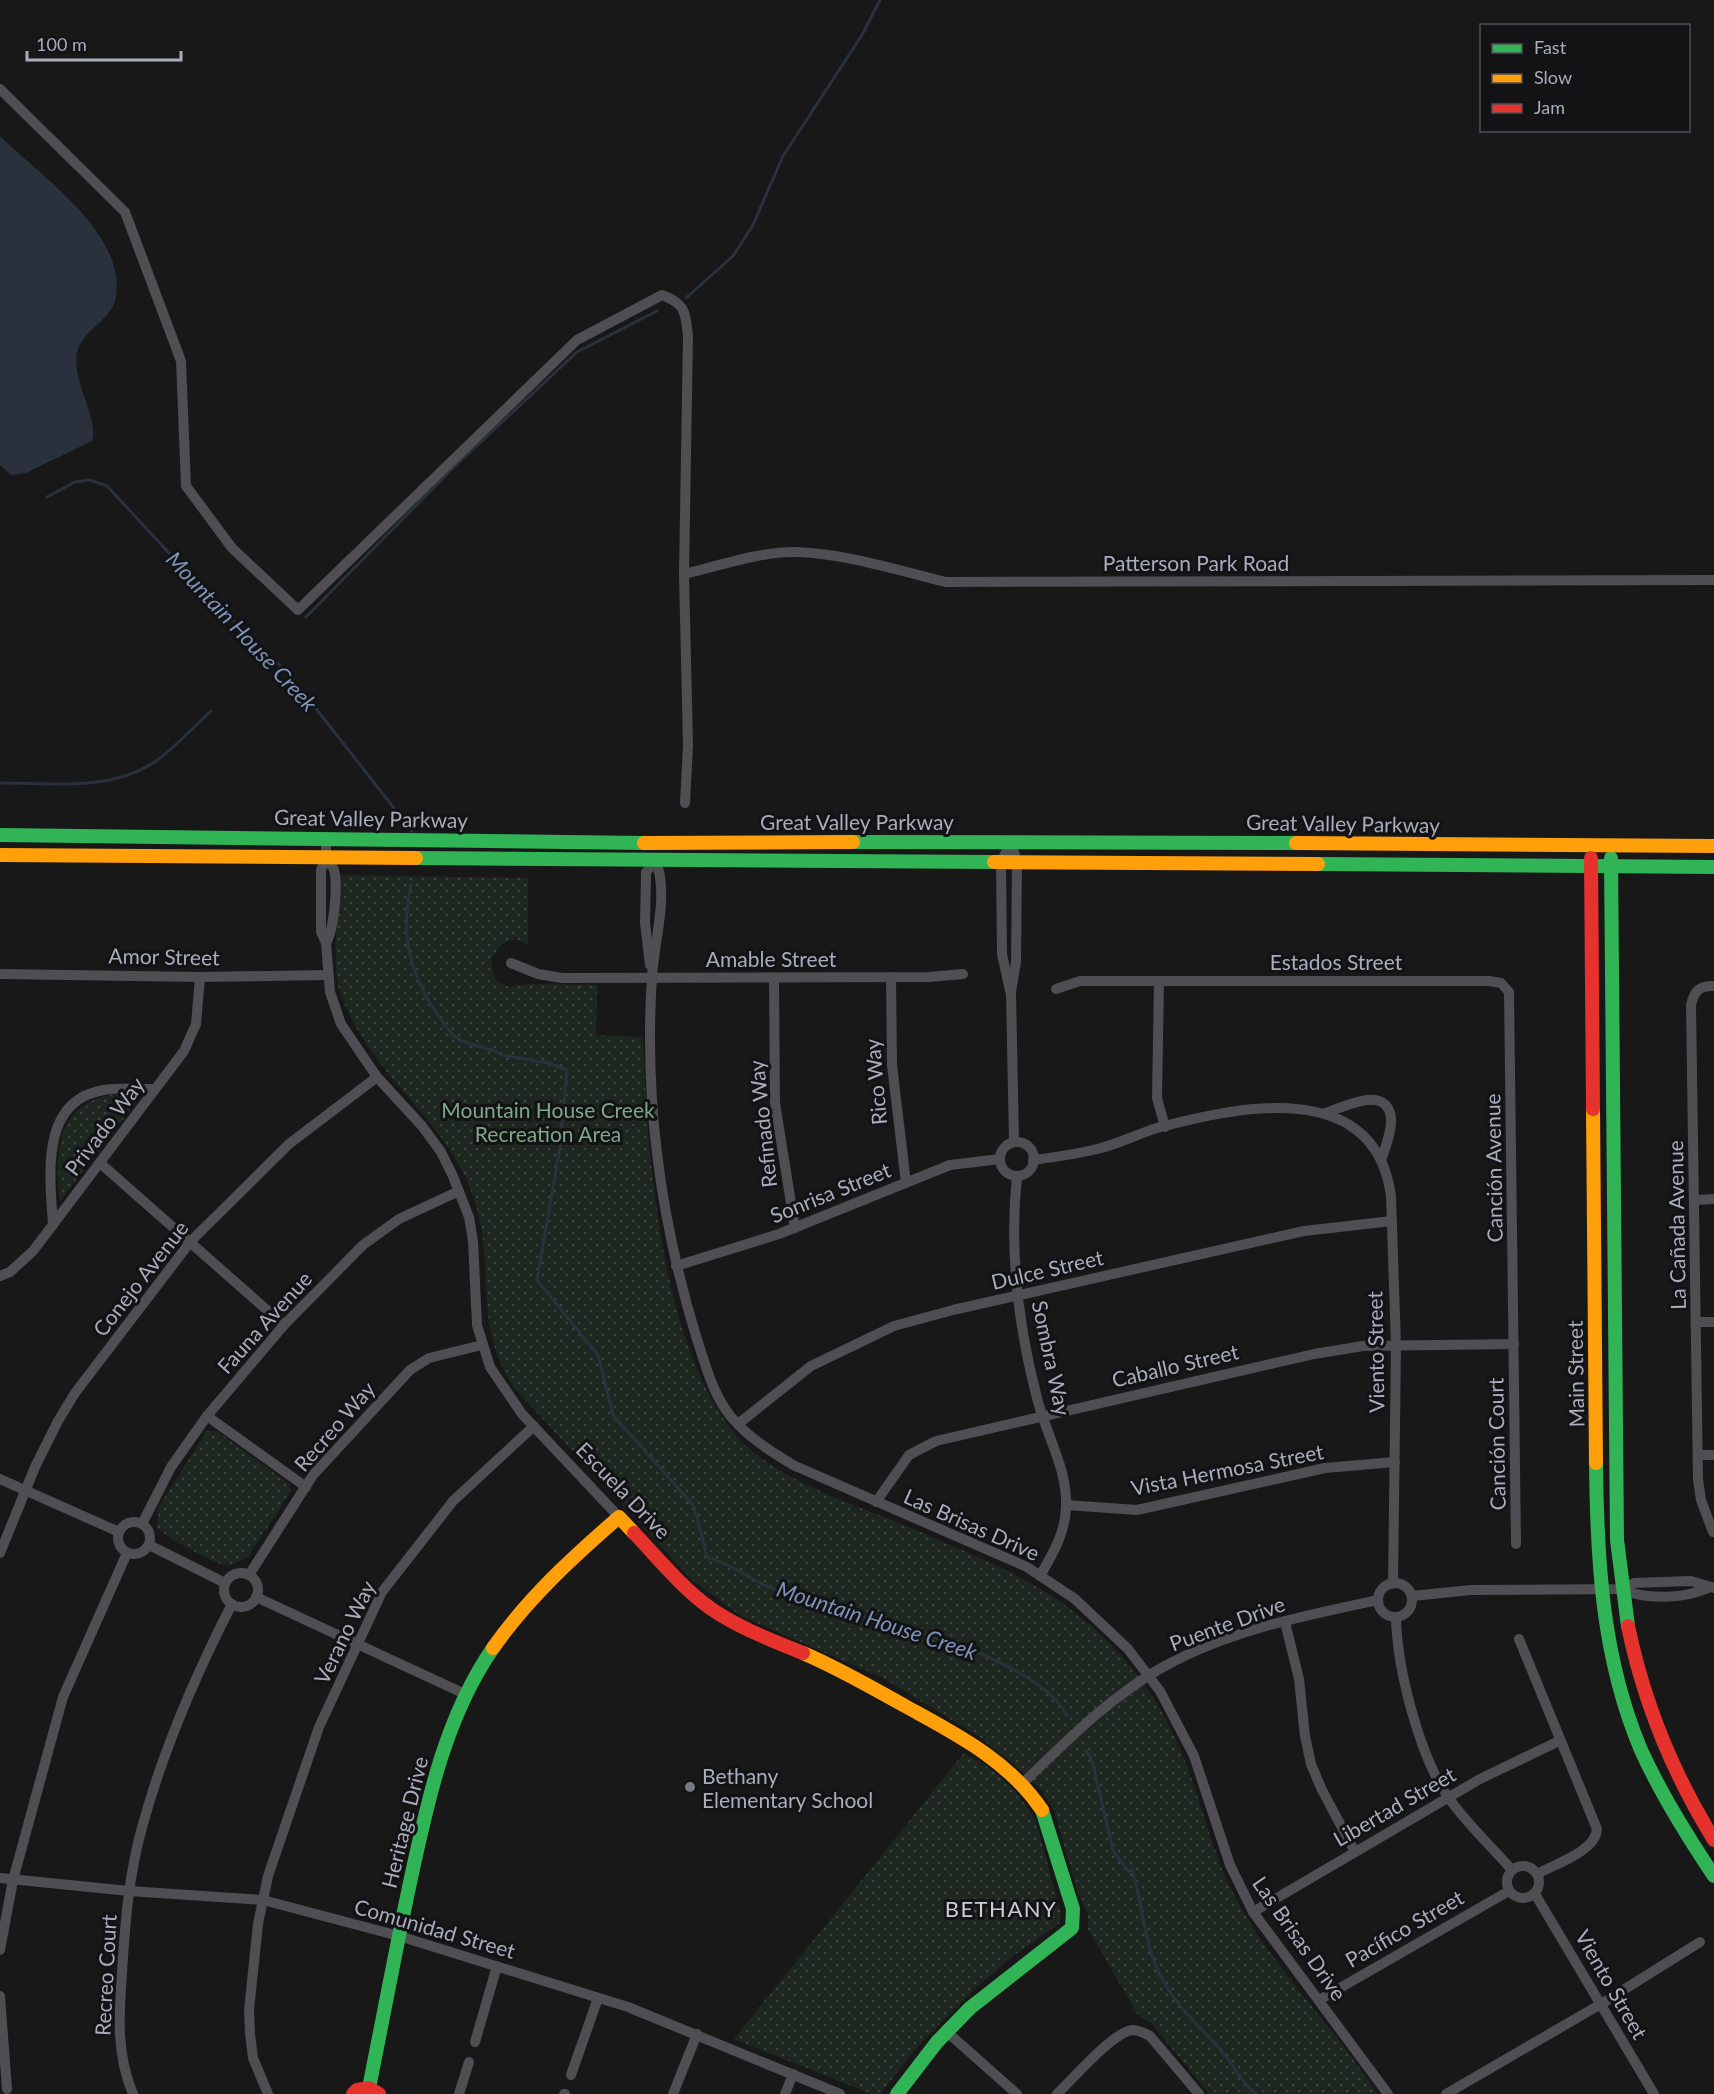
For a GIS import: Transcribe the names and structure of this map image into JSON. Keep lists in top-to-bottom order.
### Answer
{
  "streets": {
    "street": [
      "Patterson Park Road",
      "Great Valley Parkway",
      "Amor Street",
      "Amable Street",
      "Estados Street",
      "Rico Way",
      "Refinado Way",
      "Privado Way",
      "Canción Avenue",
      "Sonrisa Street",
      "La Cañada Avenue",
      "Dulce Street",
      "Conejo Avenue",
      "Fauna Avenue",
      "Viento Street",
      "Sombra Way",
      "Caballo Street",
      "Main Street",
      "Recreo Way",
      "Canción Court",
      "Vista Hermosa Street",
      "Escuela Drive",
      "Las Brisas Drive",
      "Puente Drive",
      "Verano Way",
      "Libertad Street",
      "Heritage Drive",
      "Comunidad Street",
      "Pacífico Street",
      "Recreo Court"
    ]
  },
  "crossings": [
    ["Great Valley Parkway", "Main Street"],
    ["Great Valley Parkway", "Escuela Drive"],
    ["Great Valley Parkway", "Las Brisas Drive"],
    ["Amor Street", "Privado Way"],
    ["Amor Street", "Escuela Drive"],
    ["Amable Street", "Rico Way"],
    ["Amable Street", "Refinado Way"],
    ["Amable Street", "Las Brisas Drive"],
    ["Estados Street", "Canción Avenue"],
    ["Rico Way", "Sonrisa Street"],
    ["Refinado Way", "Sonrisa Street"],
    ["Canción Avenue", "Caballo Street"],
    ["Canción Avenue", "Canción Court"],
    ["Sonrisa Street", "Sombra Way"],
    ["Sonrisa Street", "Las Brisas Drive"],
    ["Dulce Street", "Viento Street"],
    ["Dulce Street", "Sombra Way"],
    ["Dulce Street", "Las Brisas Drive"],
    ["Conejo Avenue", "Escuela Drive"],
    ["Fauna Avenue", "Escuela Drive"],
    ["Viento Street", "Caballo Street"],
    ["Viento Street", "Vista Hermosa Street"],
    ["Viento Street", "Puente Drive"],
    ["Viento Street", "Pacífico Street"],
    ["Sombra Way", "Caballo Street"],
    ["Sombra Way", "Vista Hermosa Street"],
    ["Sombra Way", "Las Brisas Drive"],
    ["Caballo Street", "Canción Court"],
    ["Caballo Street", "Las Brisas Drive"],
    ["Recreo Way", "Escuela Drive"],
    ["Escuela Drive", "Puente Drive"],
    ["Escuela Drive", "Verano Way"],
    ["Escuela Drive", "Heritage Drive"],
    ["Las Brisas Drive", "Puente Drive"],
    ["Las Brisas Drive", "Libertad Street"],
    ["Las Brisas Drive", "Pacífico Street"],
    ["Verano Way", "Comunidad Street"],
    ["Heritage Drive", "Comunidad Street"],
    ["Comunidad Street", "Recreo Court"]
  ],
  "districts": ["BETHANY"],
  "water": ["Mountain House Creek"],
  "parks": ["Mountain House Creek Recreation Area"],
  "places": ["Bethany Elementary School"],
  "legend": ["Fast", "Slow", "Jam"],
  "scale_bar": "100 m"
}
